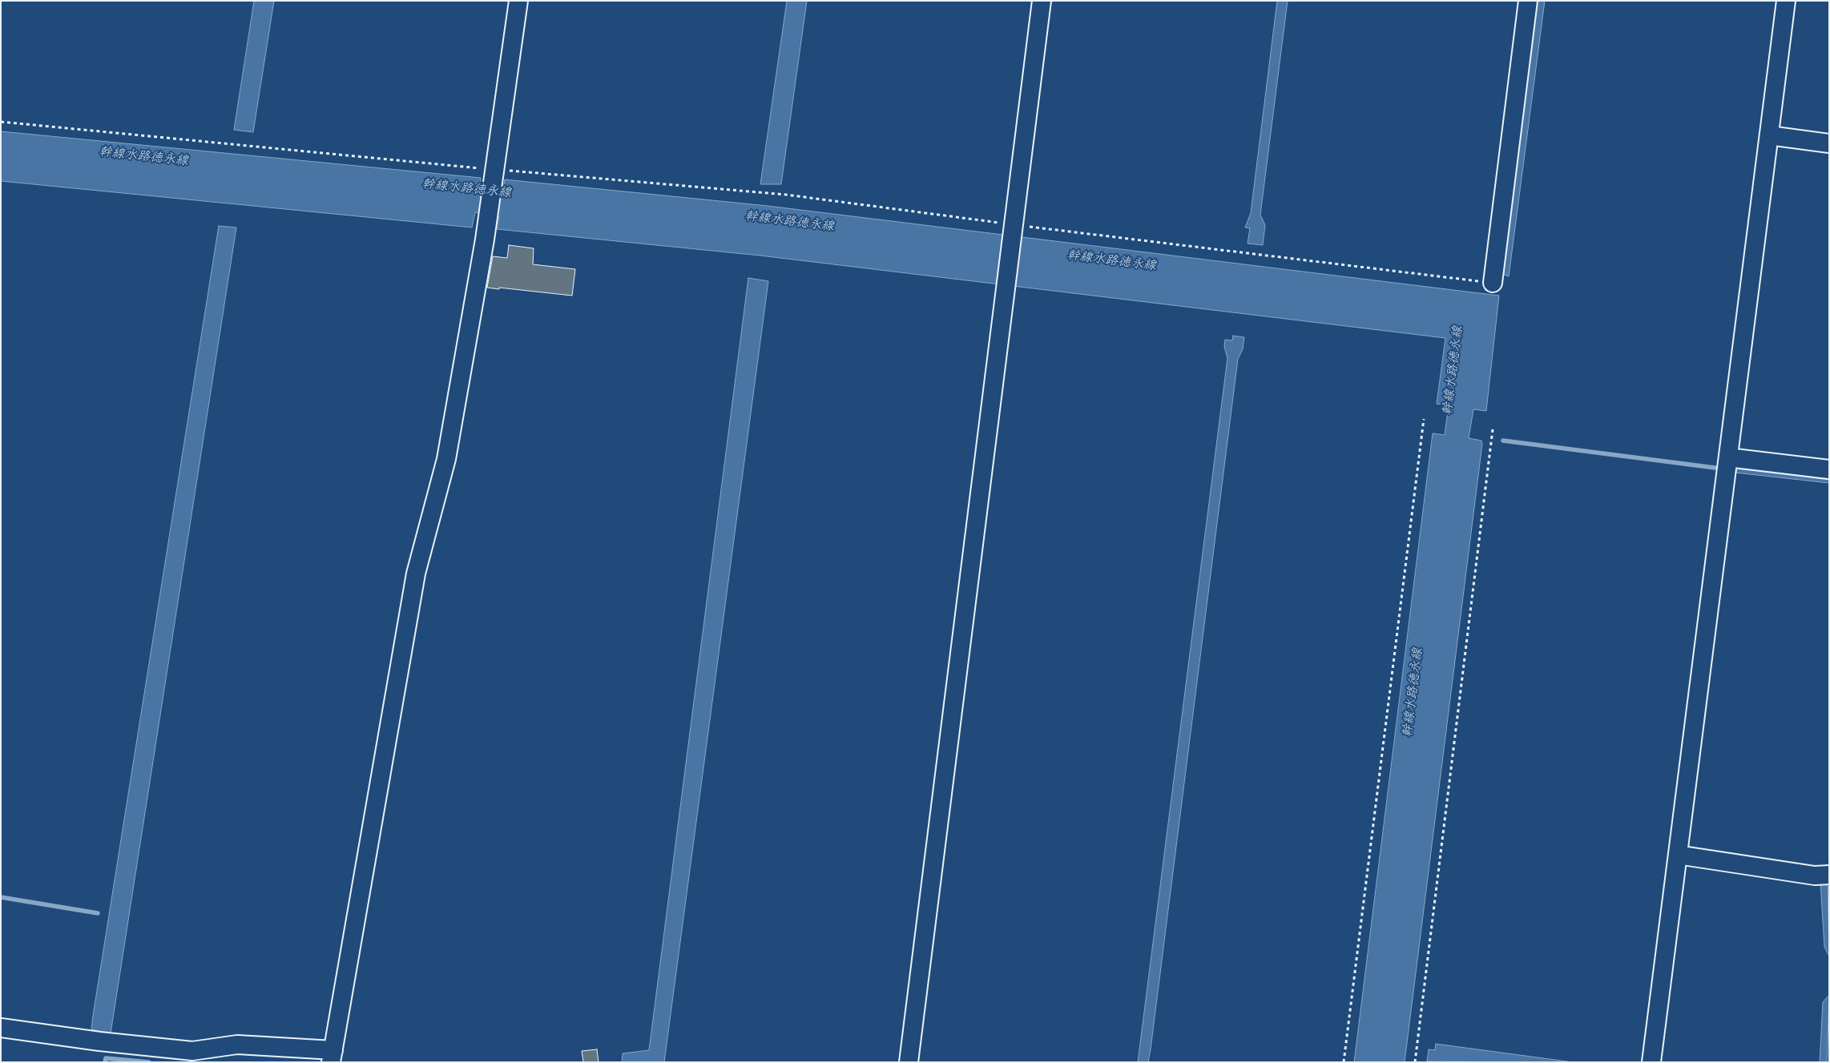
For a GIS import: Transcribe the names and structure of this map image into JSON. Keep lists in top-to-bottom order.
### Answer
{
  "water": ["幹線水路徳永線"]
}
